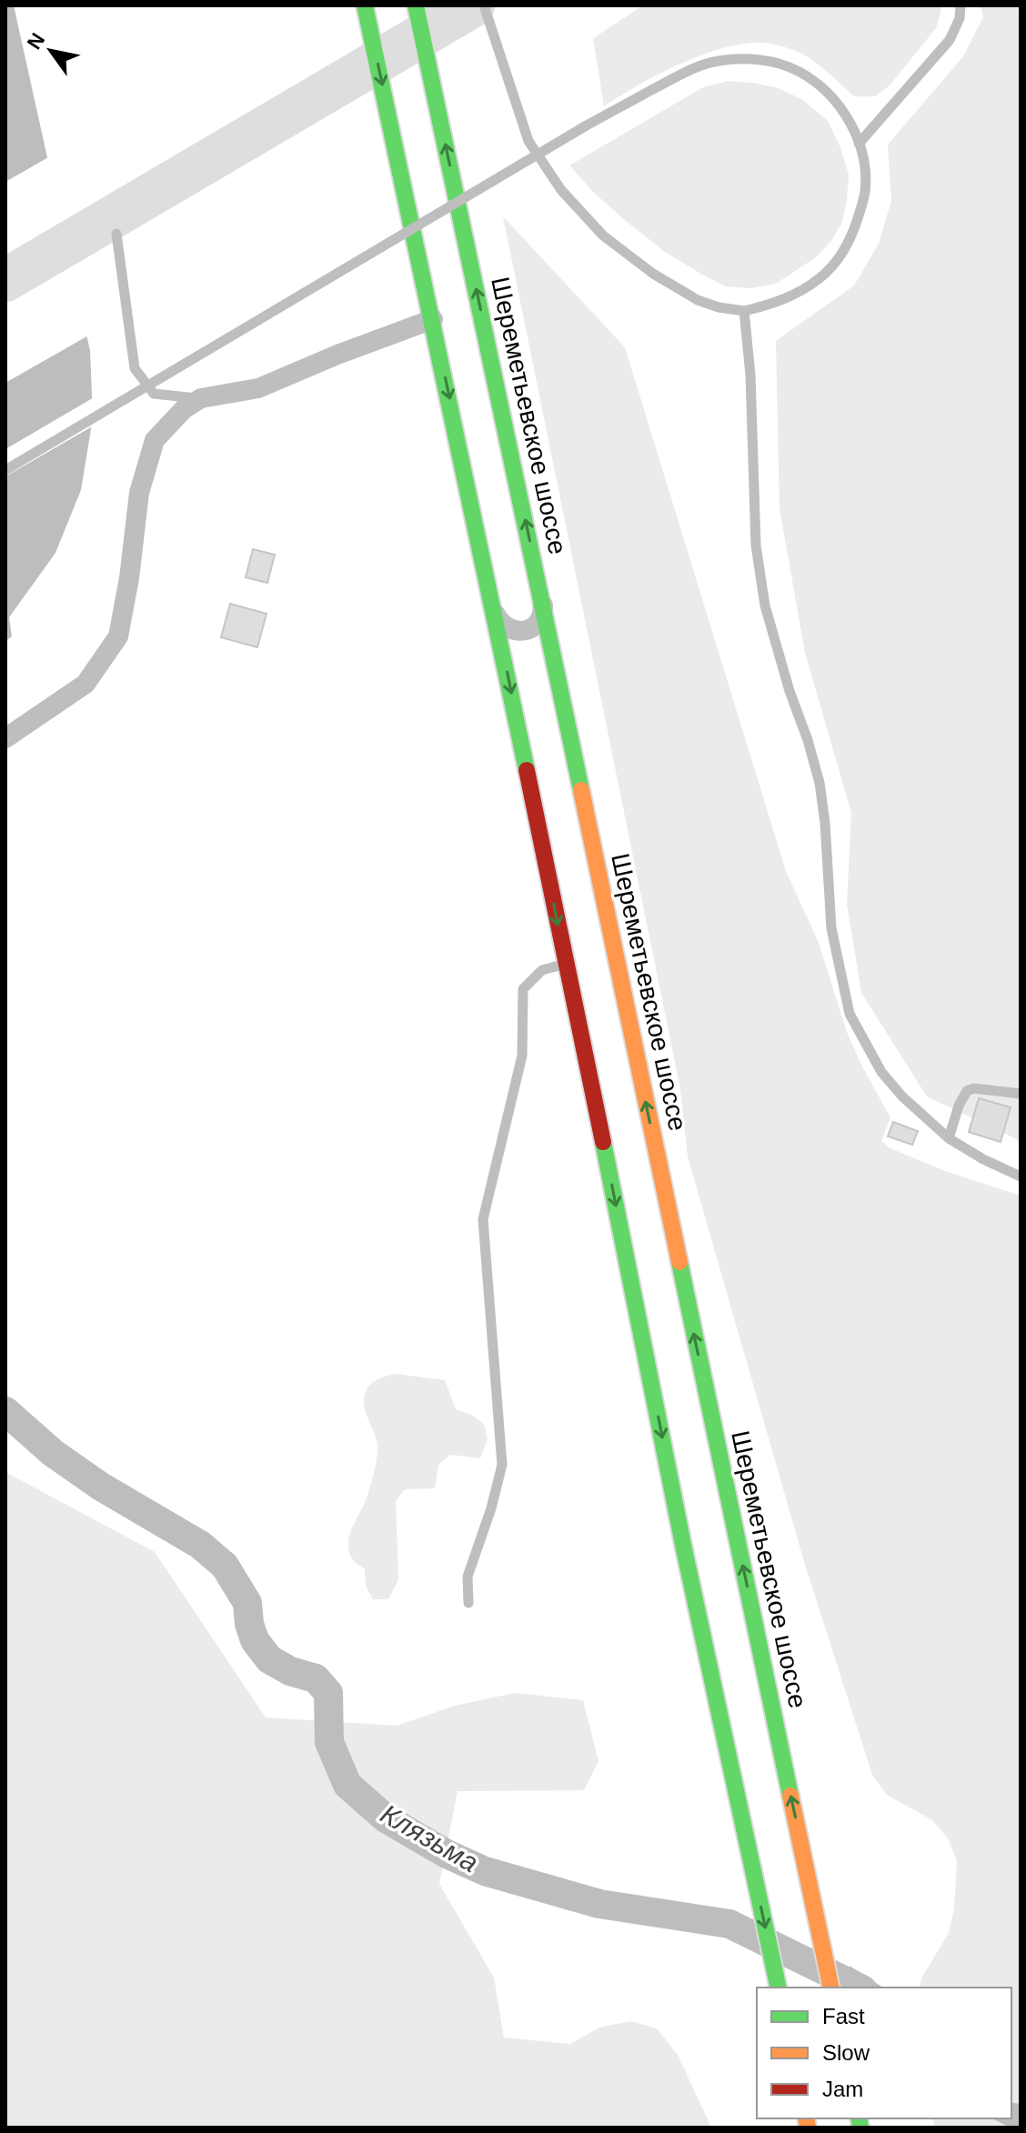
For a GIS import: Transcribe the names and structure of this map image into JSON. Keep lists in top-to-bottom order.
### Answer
{
  "streets": {
    "main road": ["Шереметьевское шоссе"]
  },
  "water": ["Клязьма"],
  "legend": ["Fast", "Slow", "Jam"],
  "north": "top left"
}
